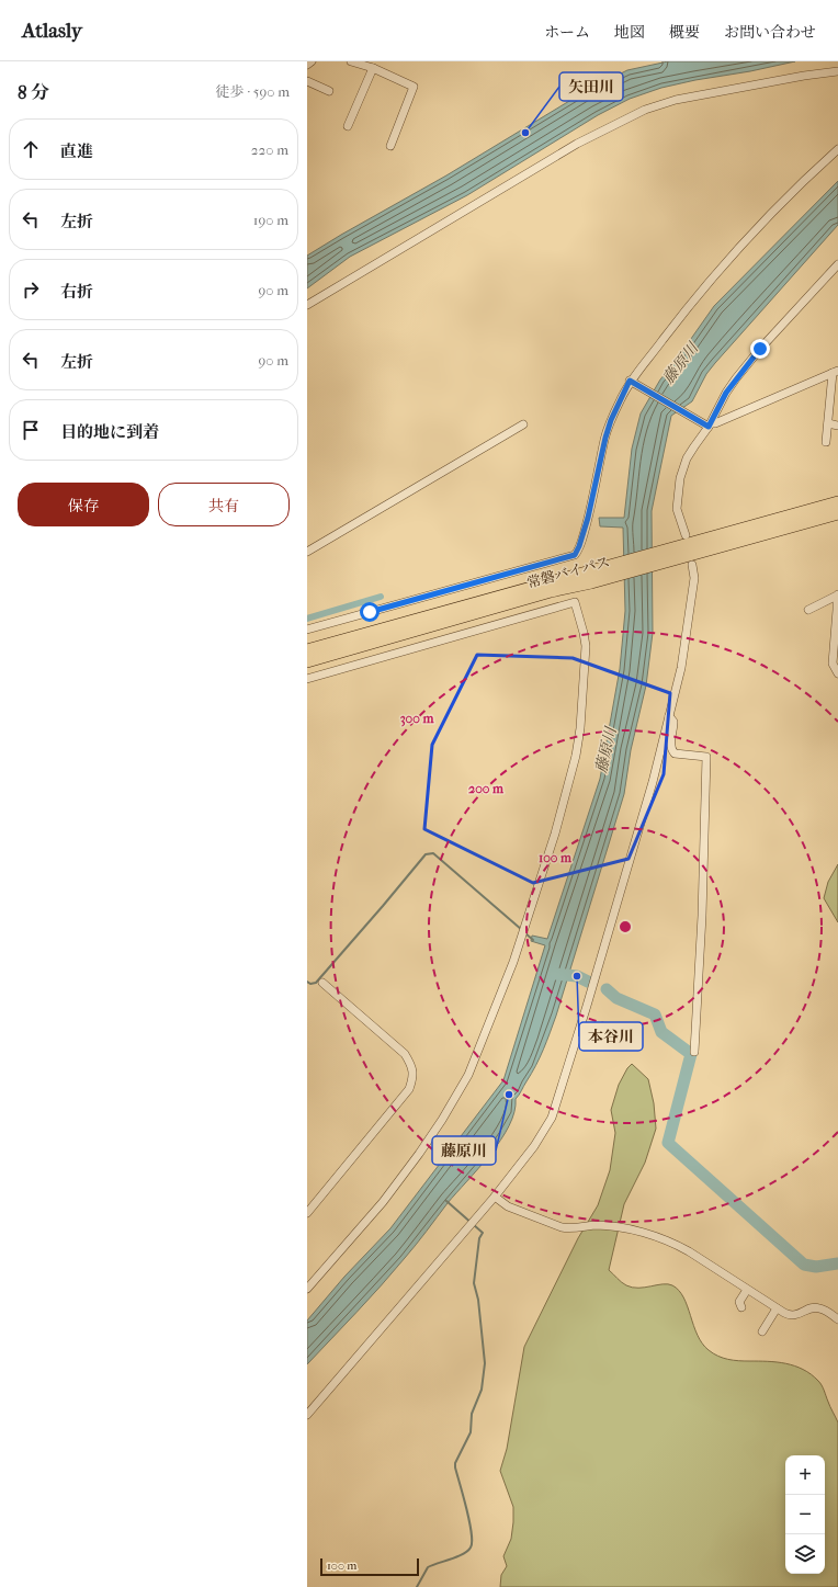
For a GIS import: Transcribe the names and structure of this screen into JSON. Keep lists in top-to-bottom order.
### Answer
{
  "streets": {
    "highway": ["常磐バイパス"]
  },
  "water": ["藤原川"],
  "places": ["矢田川", "本谷川", "藤原川"],
  "scale_bar": "100 m",
  "page": {
    "header": "Atlasly",
    "nav": [
      "ホーム",
      "地図",
      "概要",
      "お問い合わせ"
    ],
    "heading": ["8 分", "徒歩 · 590 m"],
    "list": [
      ["直進", "220 m"],
      ["左折", "190 m"],
      ["右折", "90 m"],
      ["左折", "90 m"],
      "目的地に到着"
    ],
    "buttons": ["保存", "共有"],
    "map_buttons": ["+", "−"],
    "scale": "100 m"
  },
  "rings": ["300 m", "200 m", "100 m"]
}
